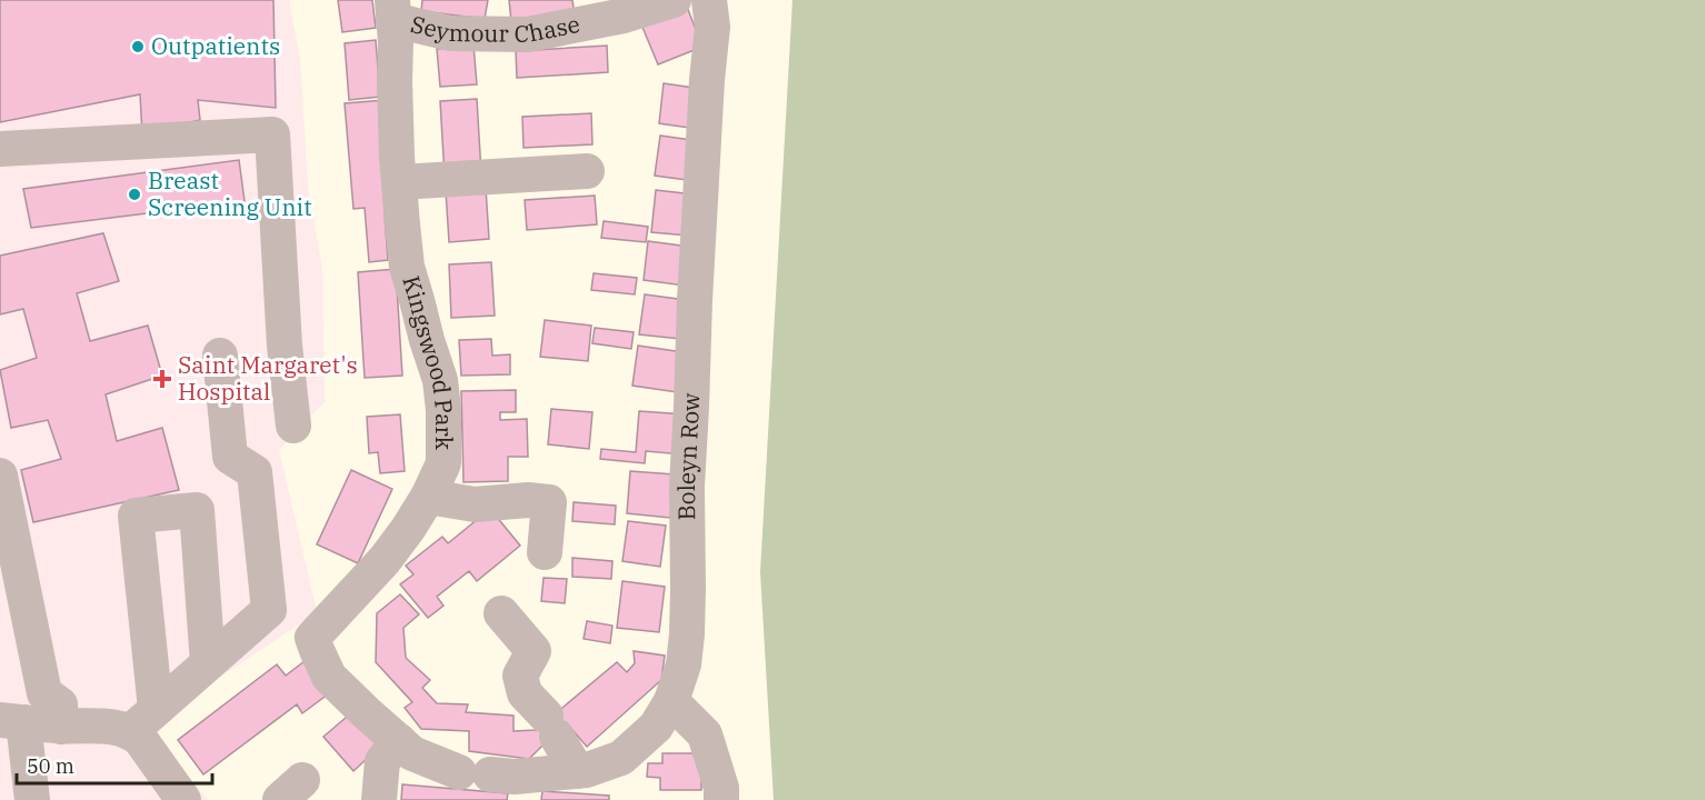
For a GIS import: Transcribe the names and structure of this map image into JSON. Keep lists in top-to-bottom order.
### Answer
{
  "streets": {
    "street": ["Seymour Chase", "Kingswood Park", "Boleyn Row"]
  },
  "crossings": [
    ["Seymour Chase", "Kingswood Park"],
    ["Kingswood Park", "Boleyn Row"]
  ],
  "places": {
    "other": ["Outpatients", "Breast Screening Unit"],
    "health": ["Saint Margaret's Hospital"]
  },
  "scale_bar": "50 m"
}
